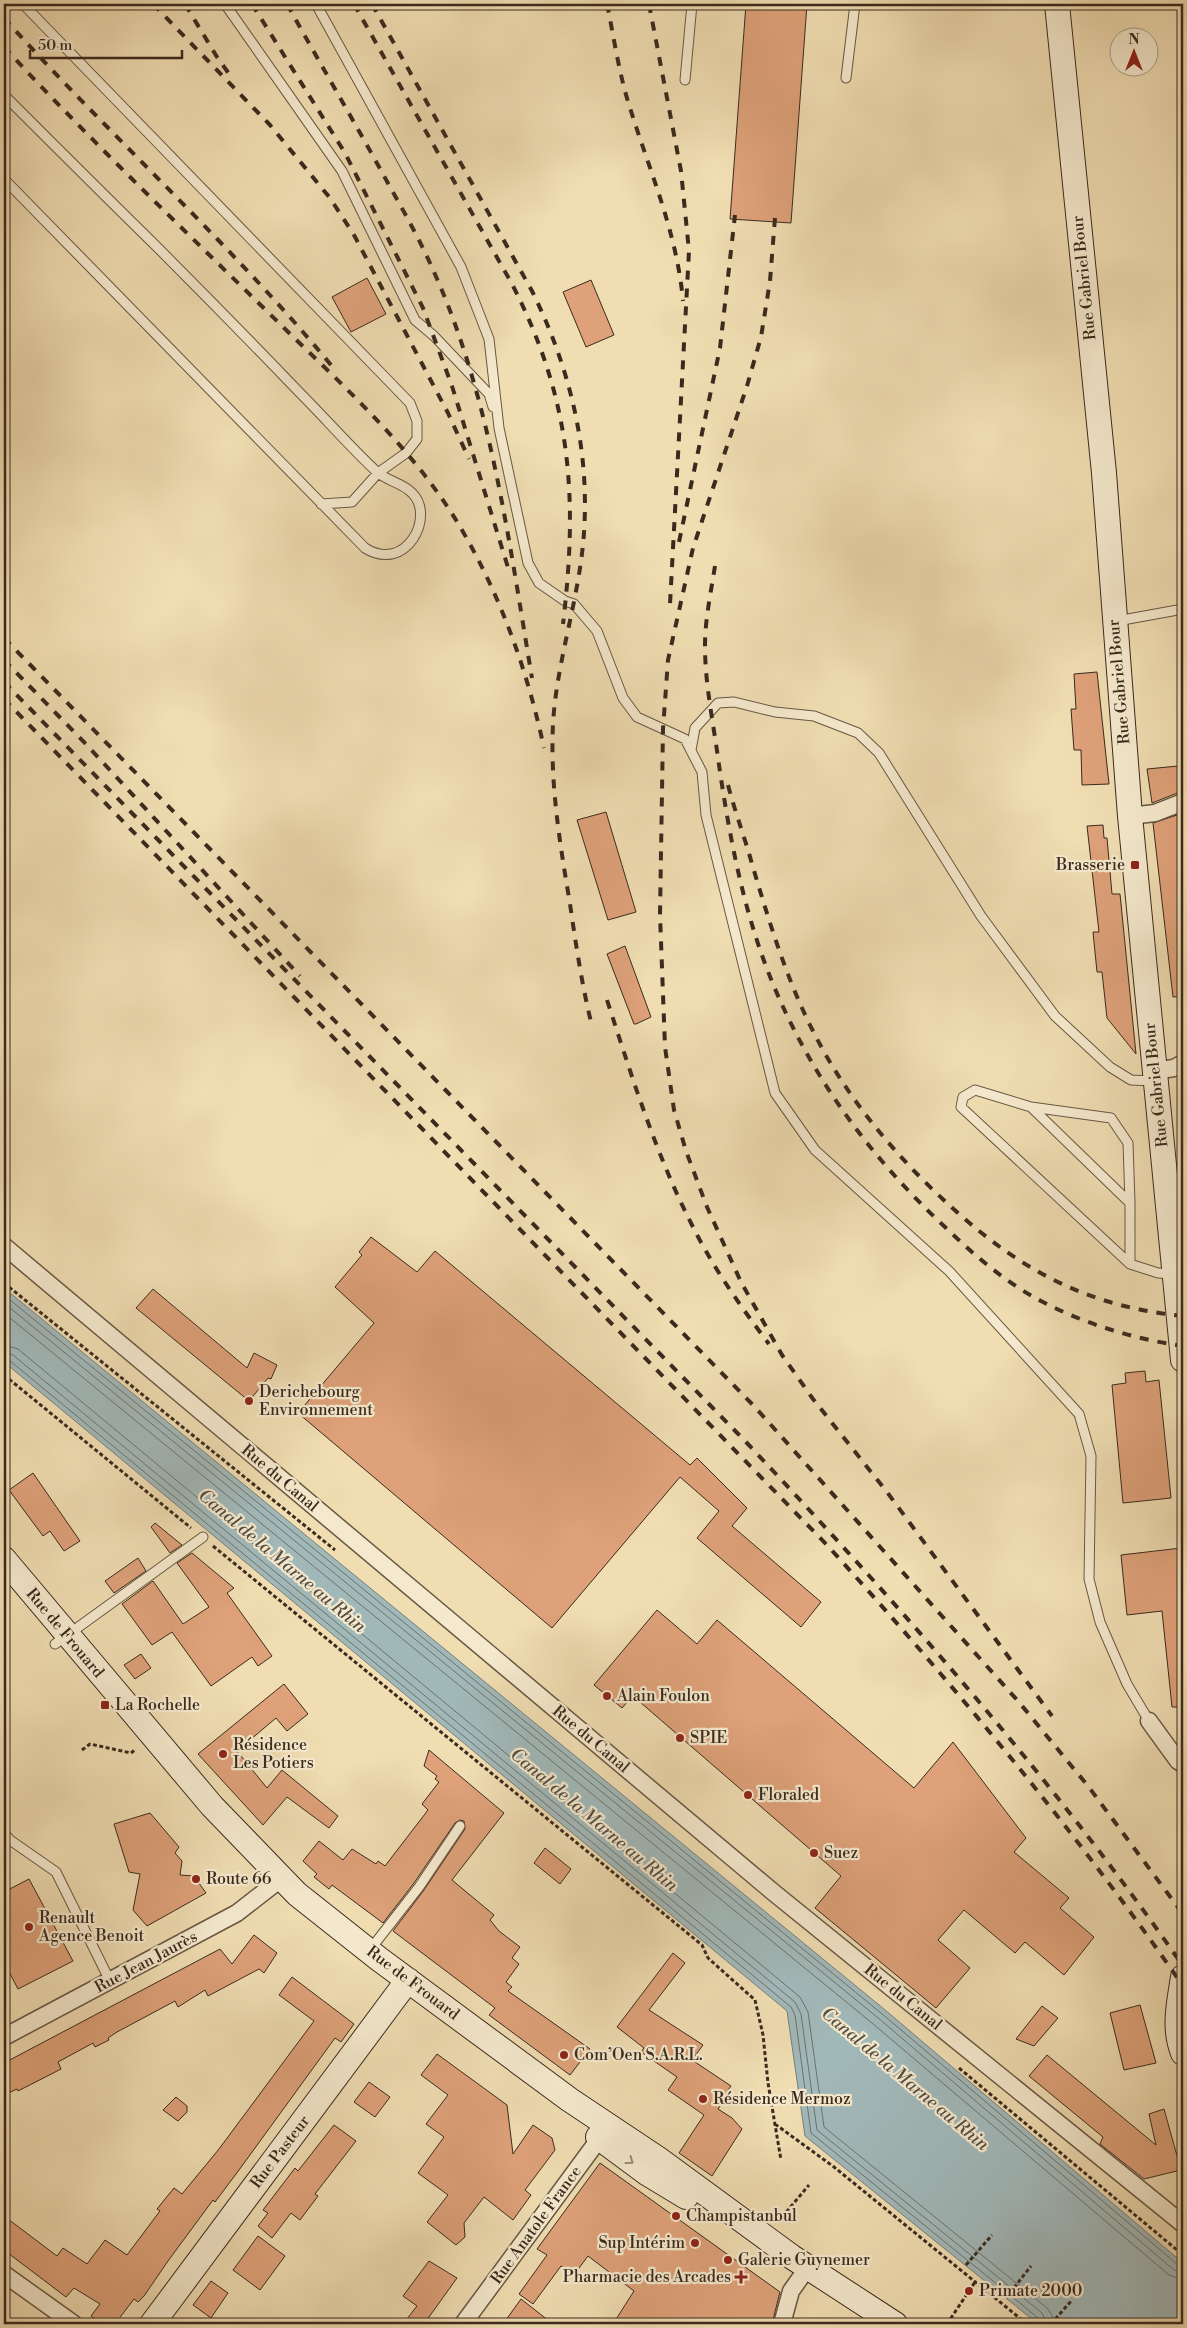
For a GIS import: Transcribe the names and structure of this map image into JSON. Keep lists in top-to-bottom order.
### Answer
{
  "streets": {
    "main road": ["Rue Gabriel Bour", "Rue de Frouard", "Rue Pasteur"],
    "street": ["Rue du Canal", "Rue Jean Jaurès", "Rue Anatole France"]
  },
  "crossings": [
    ["Rue de Frouard", "Rue Jean Jaurès"],
    ["Rue de Frouard", "Rue Pasteur"],
    ["Rue de Frouard", "Rue Anatole France"]
  ],
  "water": ["Canal de la Marne au Rhin"],
  "places": {
    "transit": ["Brasserie", "La Rochelle"],
    "other": [
      "Derichebourg Environnement",
      "Alain Foulon",
      "SPIE",
      "Résidence Les Potiers",
      "Floraled",
      "Suez",
      "Route 66",
      "Renault Agence Benoit",
      "Com’Oen S.A.R.L.",
      "Résidence Mermoz",
      "Champistanbul",
      "Sup Intérim",
      "Galerie Guynemer",
      "Primate 2000"
    ],
    "health": ["Pharmacie des Arcades"]
  },
  "scale_bar": "50 m",
  "north": "top"
}
